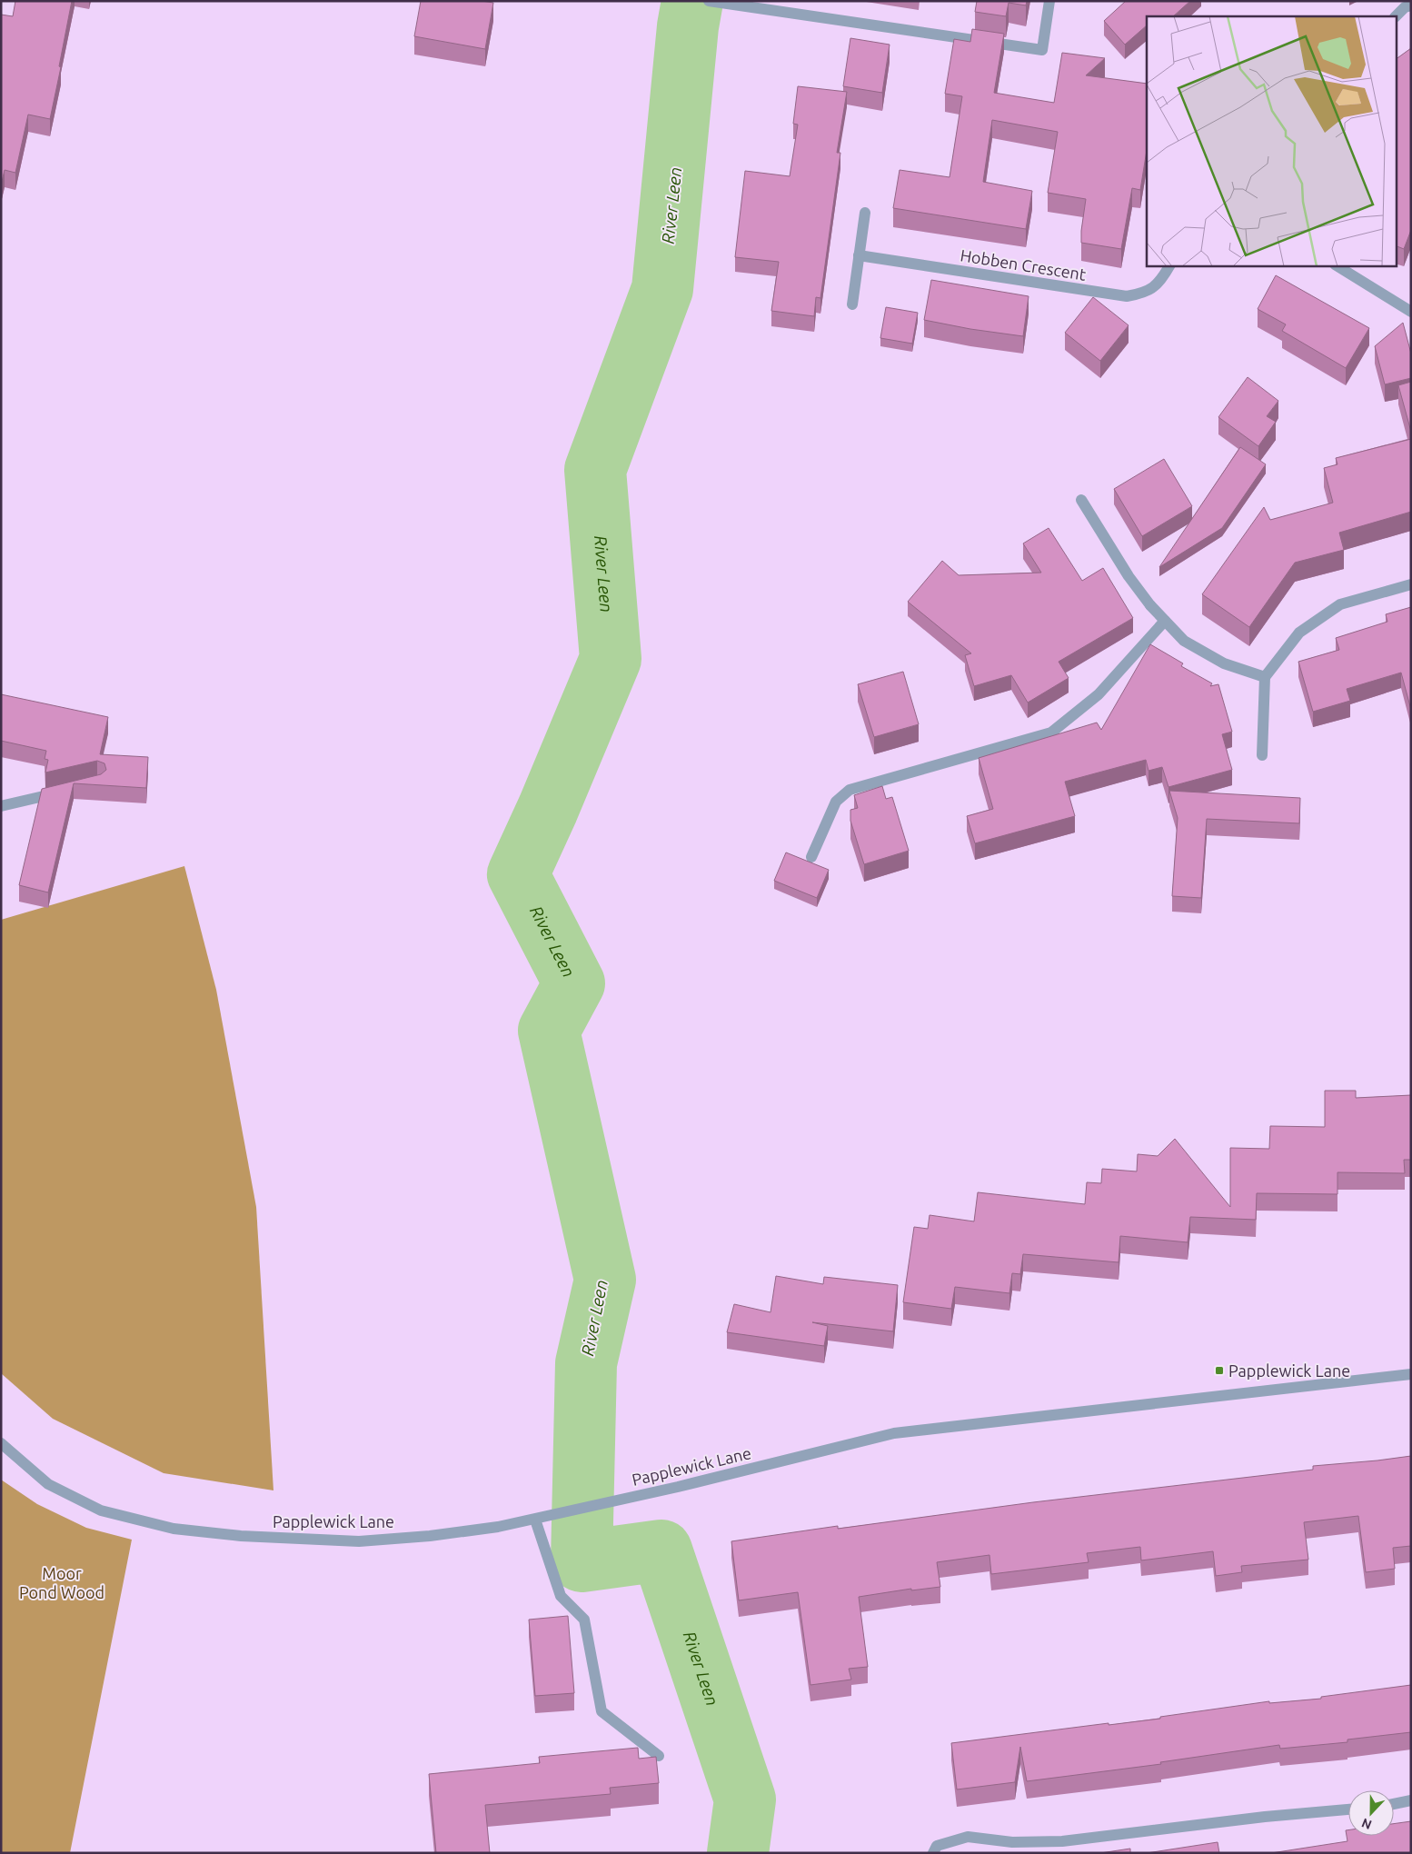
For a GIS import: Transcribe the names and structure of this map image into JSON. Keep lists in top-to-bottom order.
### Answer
{
  "streets": {
    "street": ["Hobben Crescent", "Papplewick Lane"]
  },
  "water": ["River Leen"],
  "parks": ["Moor Pond Wood"],
  "places": {
    "transit": ["Papplewick Lane"]
  },
  "north": "bottom"
}
